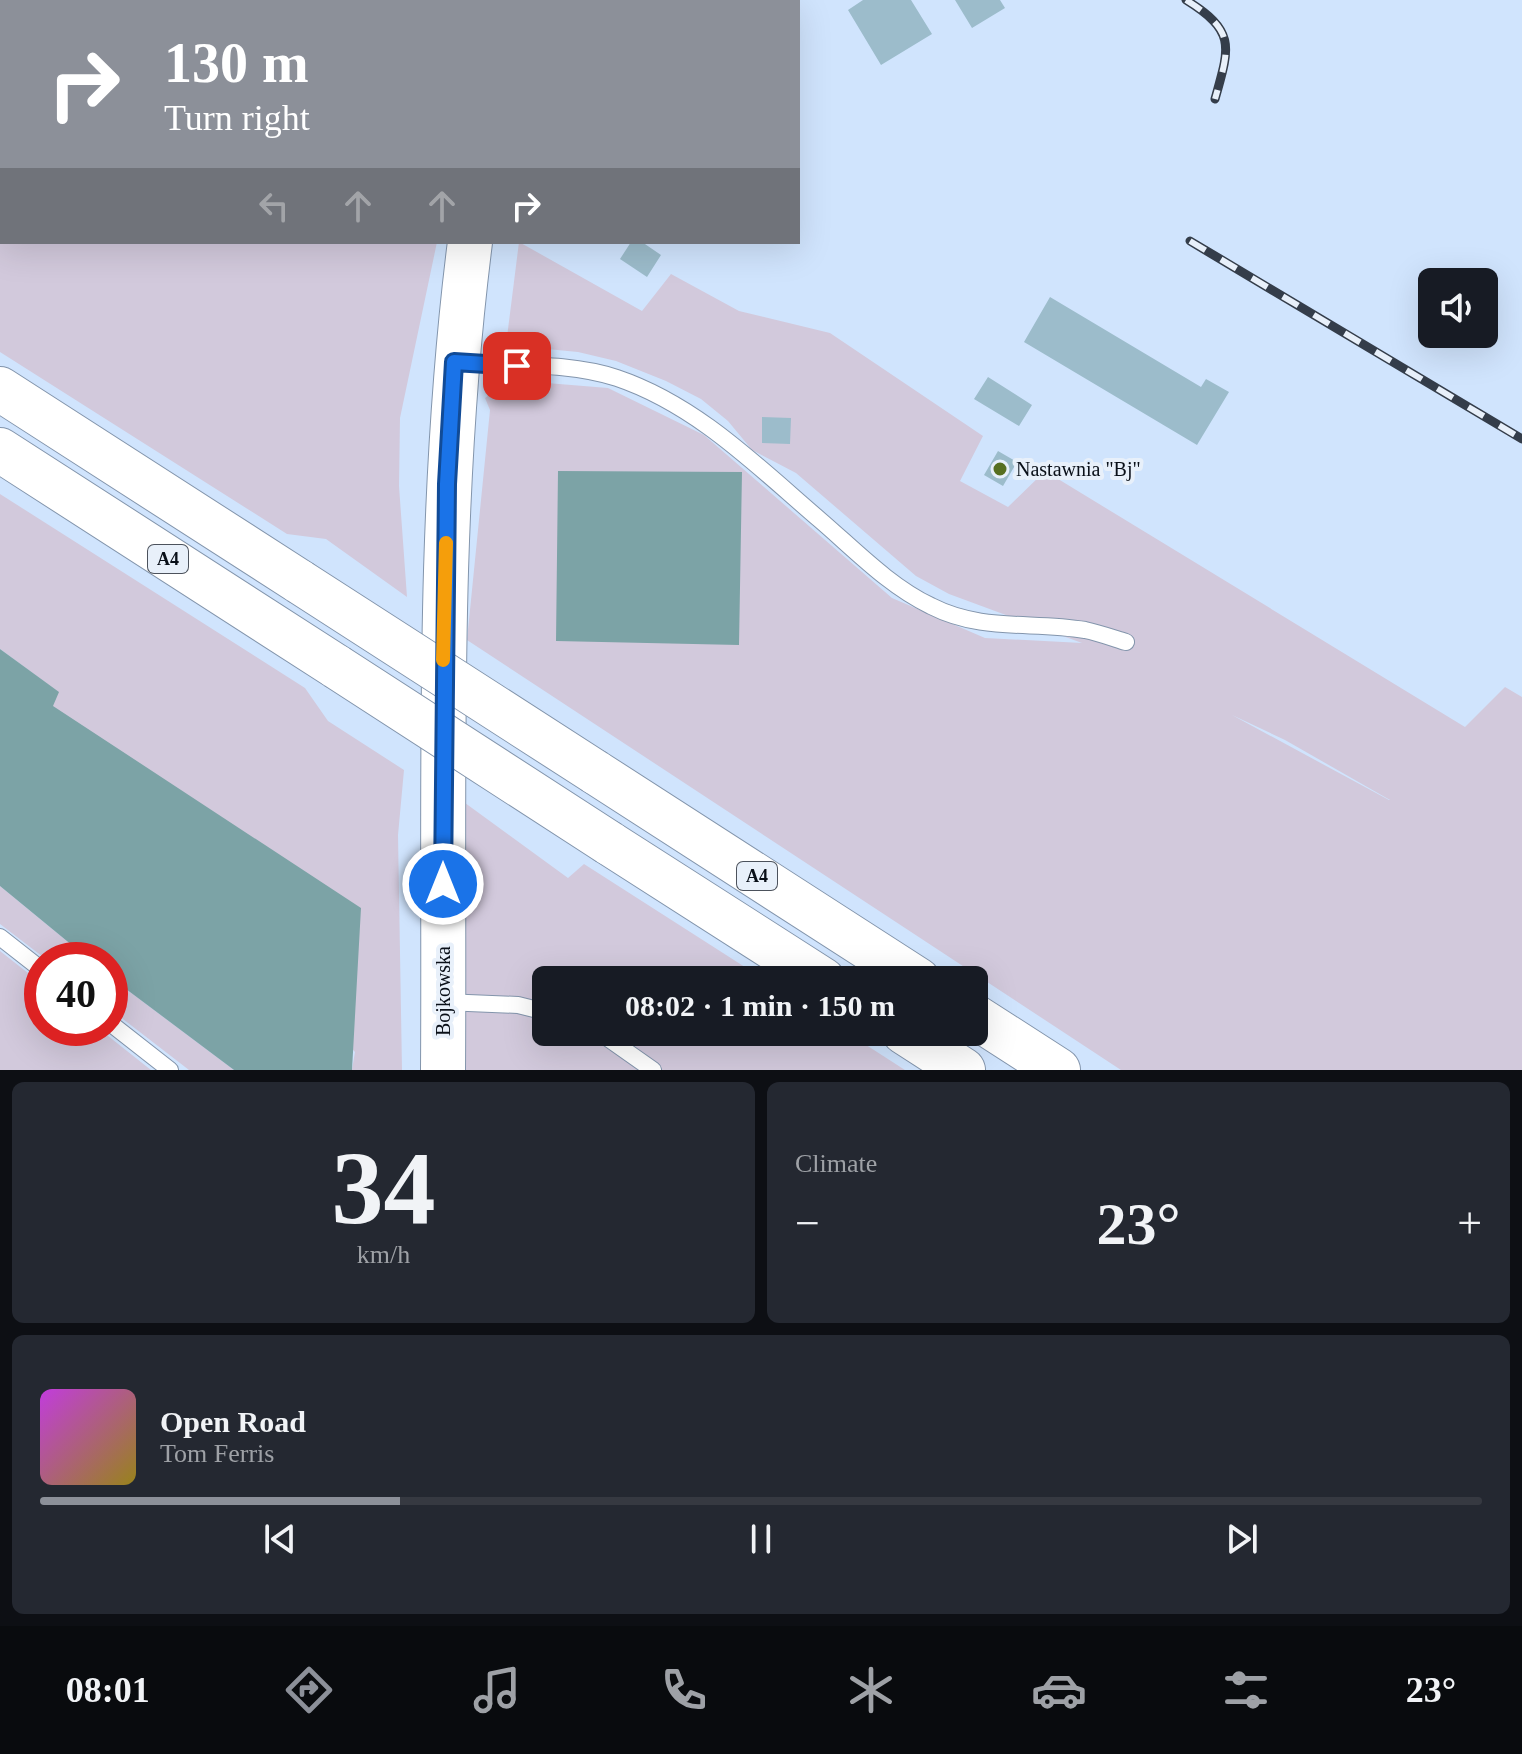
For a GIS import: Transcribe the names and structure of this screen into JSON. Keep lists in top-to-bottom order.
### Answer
{
  "streets": {
    "main road": ["A4", "Bojkowska"]
  },
  "places": ["Nastawnia \"Bj\""],
  "page": {
    "turn": ["130 m", "Turn right"],
    "limit": "40",
    "trip": "08:02 · 1 min · 150 m",
    "tile": [
      ["34", "km/h"],
      "Climate"
    ],
    "heat": ["−", "23°", "+"],
    "song": ["Open Road", "Tom Ferris"],
    "tabs": ["08:01", "23°"]
  }
}
